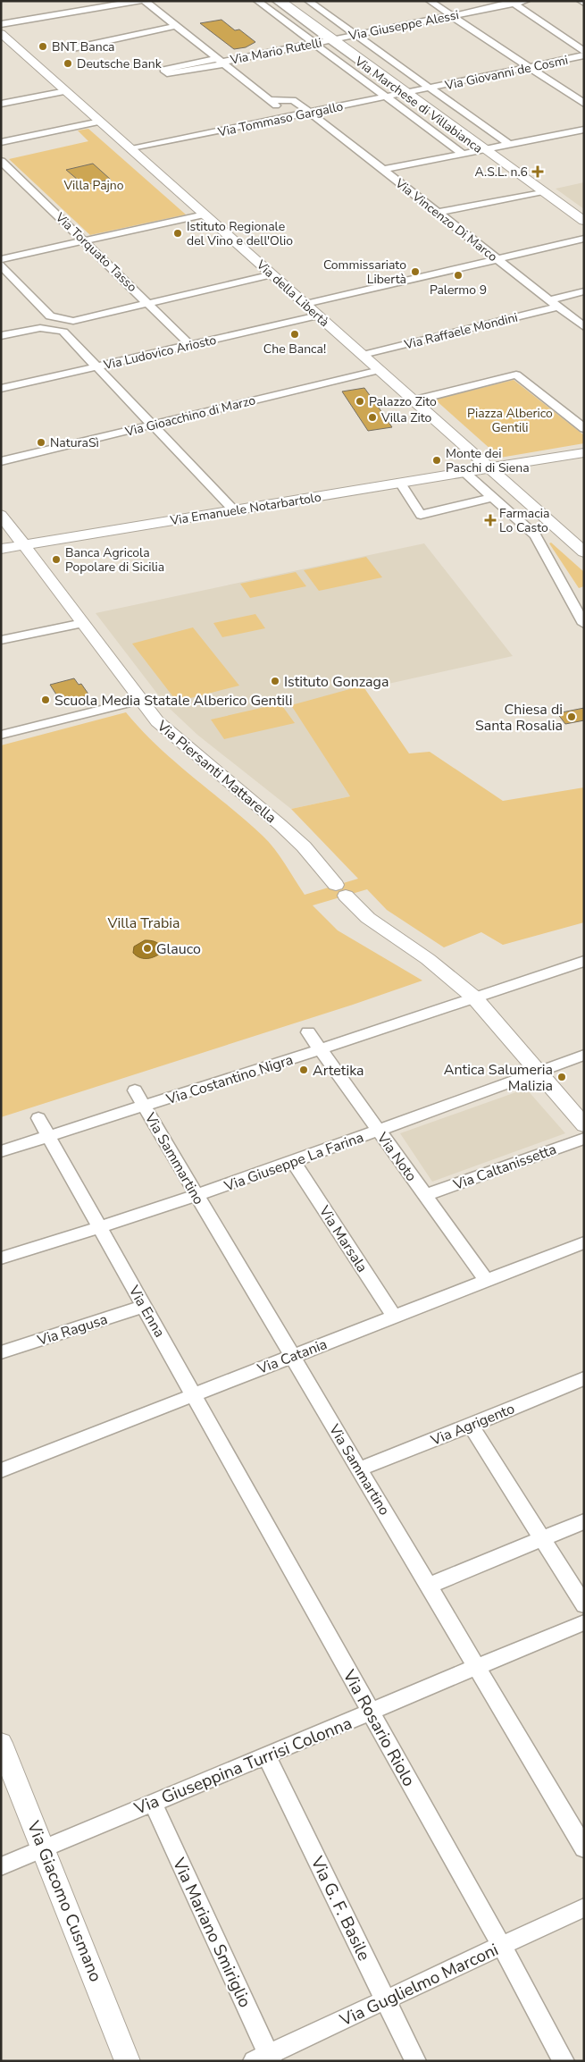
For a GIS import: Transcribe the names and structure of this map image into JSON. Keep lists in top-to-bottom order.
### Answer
{
  "streets": {
    "street": [
      "Via Giuseppe Alessi",
      "Via Mario Rutelli",
      "Via Giovanni de Cosmi",
      "Via Marchese di Villabianca",
      "Via Tommaso Gargallo",
      "Via Vincenzo Di Marco",
      "Via Torquato Tasso",
      "Via della Libertà",
      "Via Raffaele Mondini",
      "Via Ludovico Ariosto",
      "Via Gioacchino di Marzo",
      "Via Emanuele Notarbartolo",
      "Via Piersanti Mattarella",
      "Via Costantino Nigra",
      "Via Noto",
      "Via Sammartino",
      "Via Giuseppe La Farina",
      "Via Caltanissetta",
      "Via Marsala",
      "Via Enna",
      "Via Ragusa",
      "Via Catania",
      "Via Agrigento",
      "Via Rosario Riolo",
      "Via Giuseppina Turrisi Colonna",
      "Via Giacomo Cusmano",
      "Via G. F. Basile",
      "Via Mariano Smiriglio",
      "Via Guglielmo Marconi"
    ]
  },
  "crossings": [
    ["Via Giuseppe Alessi", "Via Mario Rutelli"],
    ["Via Giuseppe Alessi", "Via Marchese di Villabianca"],
    ["Via Mario Rutelli", "Via Marchese di Villabianca"],
    ["Via Giovanni de Cosmi", "Via Marchese di Villabianca"],
    ["Via Giovanni de Cosmi", "Via Tommaso Gargallo"],
    ["Via Marchese di Villabianca", "Via Tommaso Gargallo"],
    ["Via Tommaso Gargallo", "Via Vincenzo Di Marco"],
    ["Via Tommaso Gargallo", "Via della Libertà"],
    ["Via Vincenzo Di Marco", "Via Raffaele Mondini"],
    ["Via Torquato Tasso", "Via Ludovico Ariosto"],
    ["Via della Libertà", "Via Raffaele Mondini"],
    ["Via della Libertà", "Via Ludovico Ariosto"],
    ["Via della Libertà", "Via Gioacchino di Marzo"],
    ["Via della Libertà", "Via Emanuele Notarbartolo"],
    ["Via Emanuele Notarbartolo", "Via Piersanti Mattarella"],
    ["Via Piersanti Mattarella", "Via Costantino Nigra"],
    ["Via Piersanti Mattarella", "Via Giuseppe La Farina"],
    ["Via Costantino Nigra", "Via Noto"],
    ["Via Costantino Nigra", "Via Sammartino"],
    ["Via Costantino Nigra", "Via Enna"],
    ["Via Noto", "Via Giuseppe La Farina"],
    ["Via Noto", "Via Caltanissetta"],
    ["Via Noto", "Via Catania"],
    ["Via Sammartino", "Via Giuseppe La Farina"],
    ["Via Sammartino", "Via Catania"],
    ["Via Sammartino", "Via Agrigento"],
    ["Via Sammartino", "Via Giuseppina Turrisi Colonna"],
    ["Via Giuseppe La Farina", "Via Marsala"],
    ["Via Giuseppe La Farina", "Via Enna"],
    ["Via Marsala", "Via Catania"],
    ["Via Enna", "Via Ragusa"],
    ["Via Enna", "Via Catania"],
    ["Via Enna", "Via Rosario Riolo"],
    ["Via Catania", "Via Rosario Riolo"],
    ["Via Rosario Riolo", "Via Giuseppina Turrisi Colonna"],
    ["Via Rosario Riolo", "Via Guglielmo Marconi"],
    ["Via Giuseppina Turrisi Colonna", "Via Giacomo Cusmano"],
    ["Via Giuseppina Turrisi Colonna", "Via G. F. Basile"],
    ["Via Giuseppina Turrisi Colonna", "Via Mariano Smiriglio"],
    ["Via G. F. Basile", "Via Guglielmo Marconi"],
    ["Via Mariano Smiriglio", "Via Guglielmo Marconi"]
  ],
  "parks": ["Villa Pajno", "Piazza Alberico Gentili", "Villa Trabia"],
  "places": {
    "other": [
      "BNT Banca",
      "Deutsche Bank",
      "Istituto Regionale del Vino e dell'Olio",
      "Commissariato Libertà",
      "Palermo 9",
      "Che Banca!",
      "Palazzo Zito",
      "Villa Zito",
      "NaturaSì",
      "Monte dei Paschi di Siena",
      "Banca Agricola Popolare di Sicilia",
      "Istituto Gonzaga",
      "Scuola Media Statale Alberico Gentili",
      "Chiesa di Santa Rosalia",
      "Glauco",
      "Artetika",
      "Antica Salumeria Malizia"
    ],
    "health": ["A.S.L. n.6", "Farmacia Lo Casto"]
  }
}
